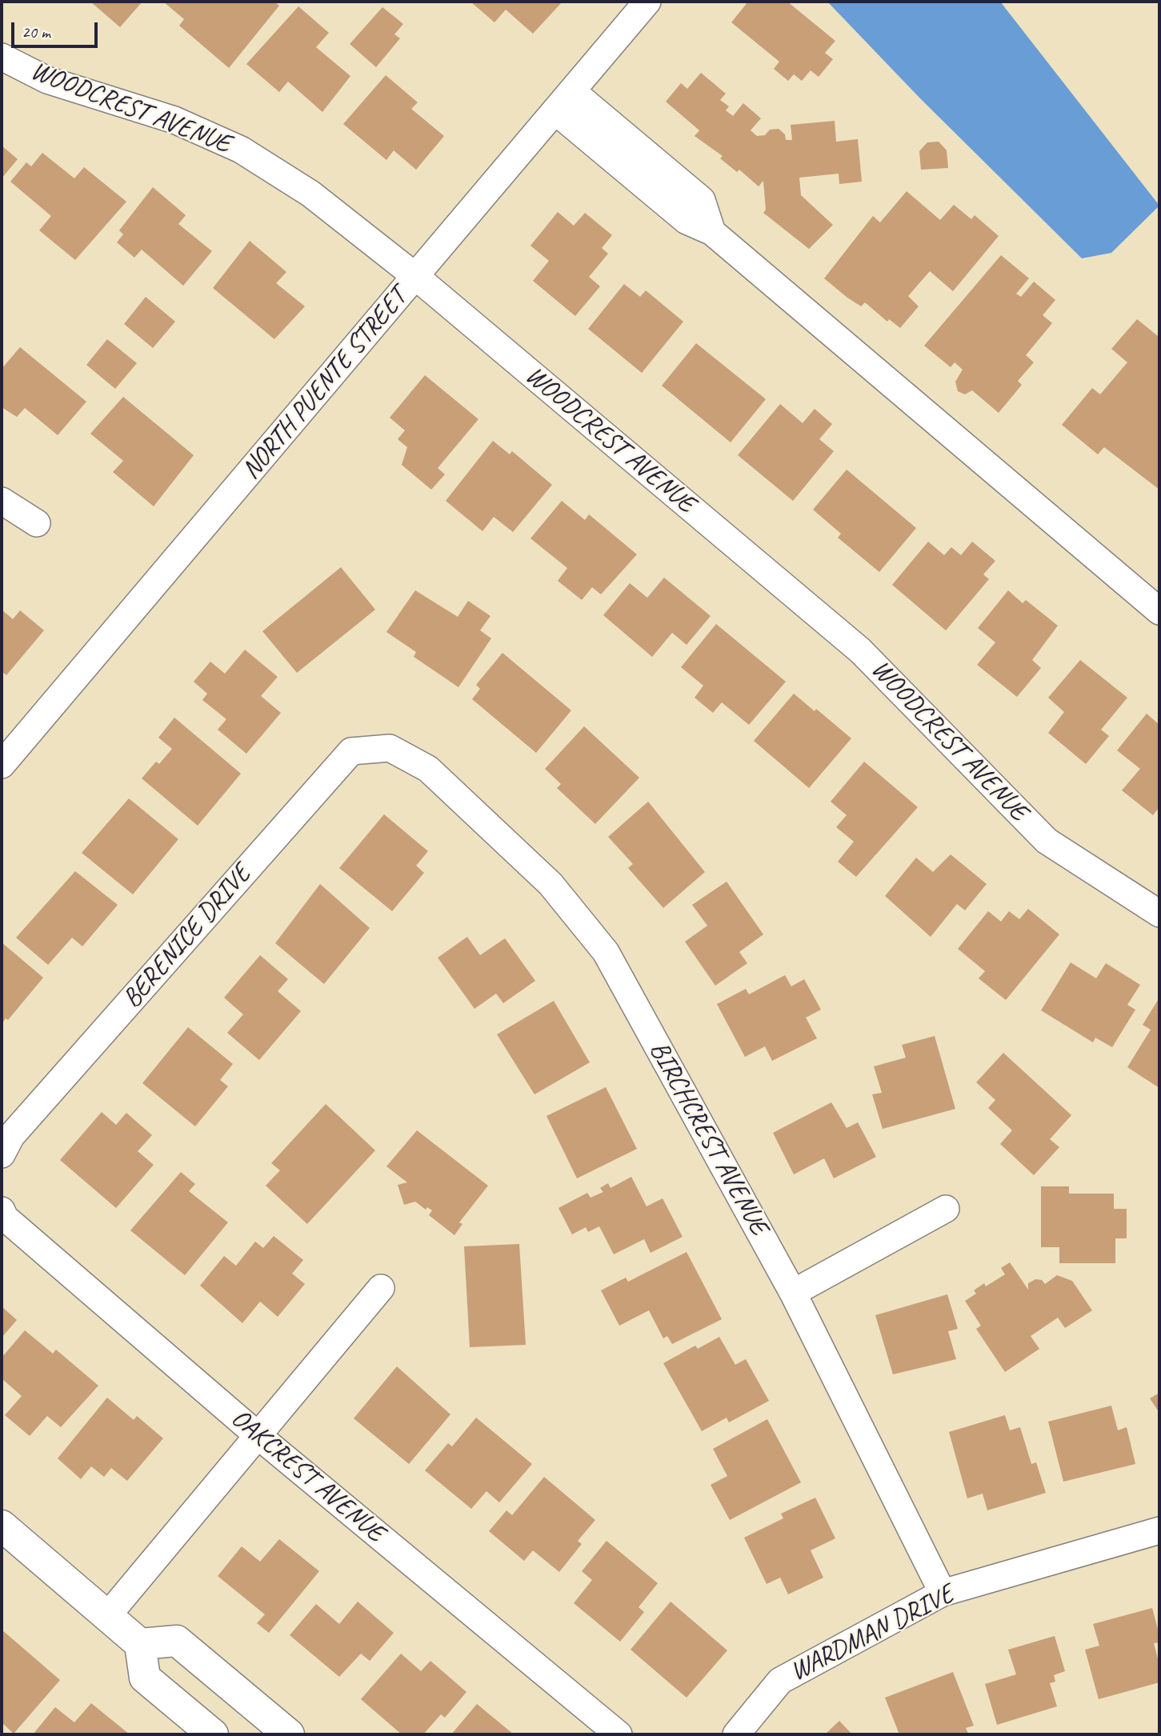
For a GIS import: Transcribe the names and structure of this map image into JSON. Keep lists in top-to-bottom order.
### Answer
{
  "streets": {
    "street": [
      "WOODCREST AVENUE",
      "NORTH PUENTE STREET",
      "BERENICE DRIVE",
      "BIRCHCREST AVENUE",
      "OAKCREST AVENUE",
      "WARDMAN DRIVE"
    ]
  },
  "crossings": [
    ["WOODCREST AVENUE", "NORTH PUENTE STREET"],
    ["BERENICE DRIVE", "BIRCHCREST AVENUE"],
    ["BIRCHCREST AVENUE", "WARDMAN DRIVE"]
  ],
  "scale_bar": "20 m"
}
